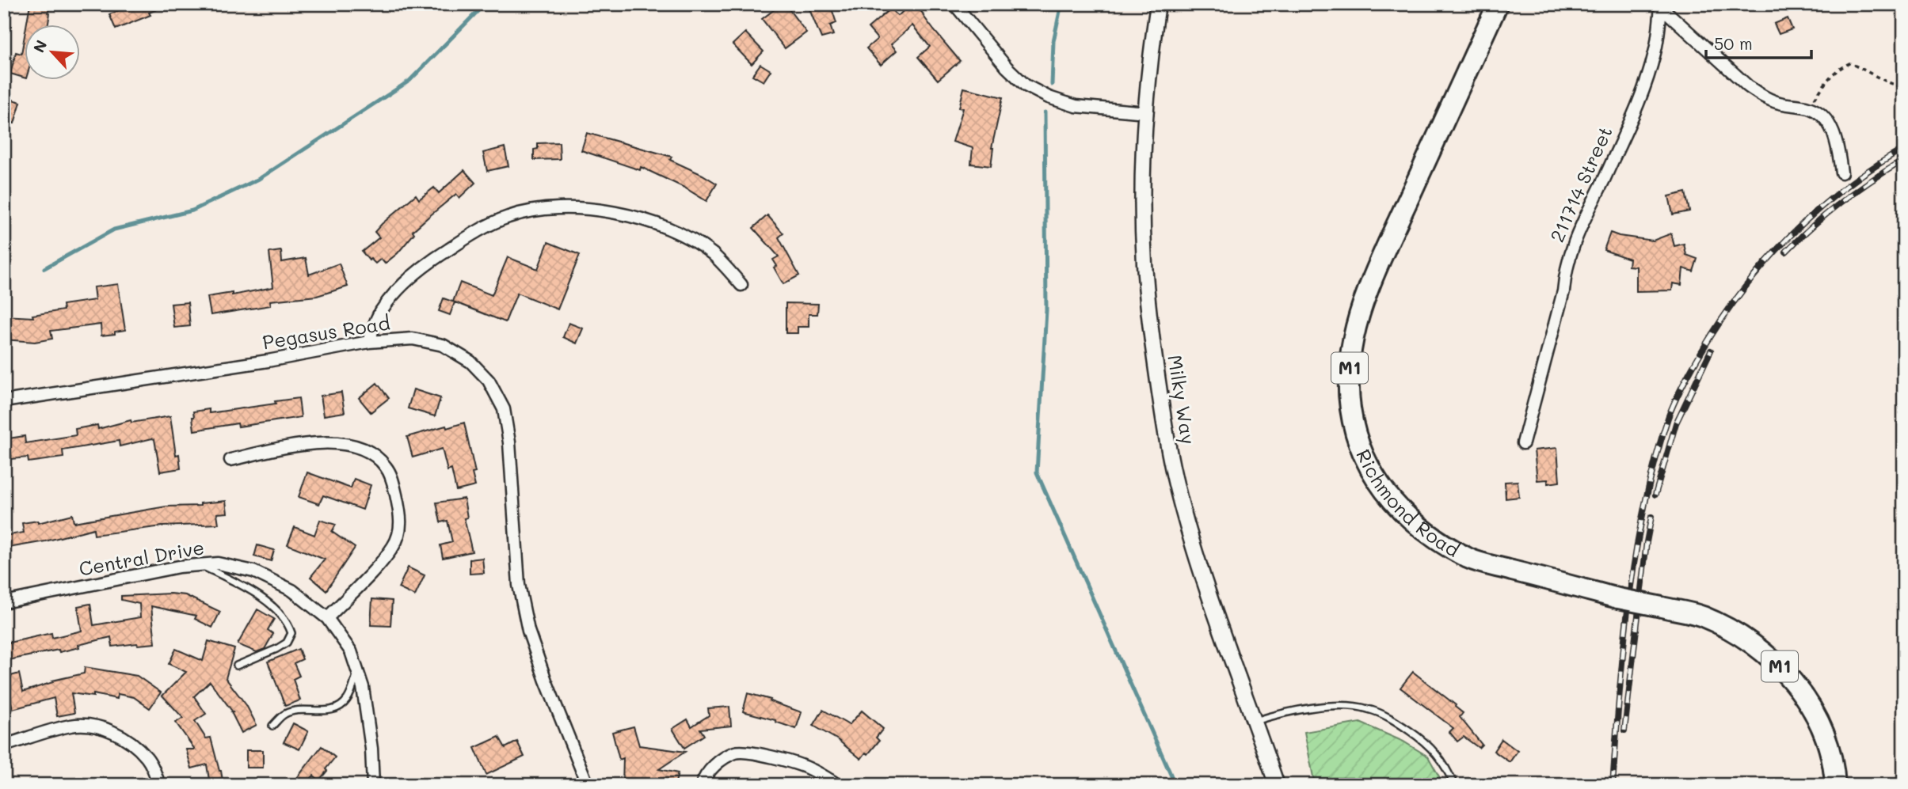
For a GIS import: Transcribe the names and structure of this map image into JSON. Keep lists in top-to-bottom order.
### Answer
{
  "streets": {
    "highway": ["M1", "Richmond Road"],
    "street": [
      "211714 Street",
      "Pegasus Road",
      "Milky Way",
      "Central Drive"
    ]
  },
  "scale_bar": "50 m",
  "north": "top left"
}
